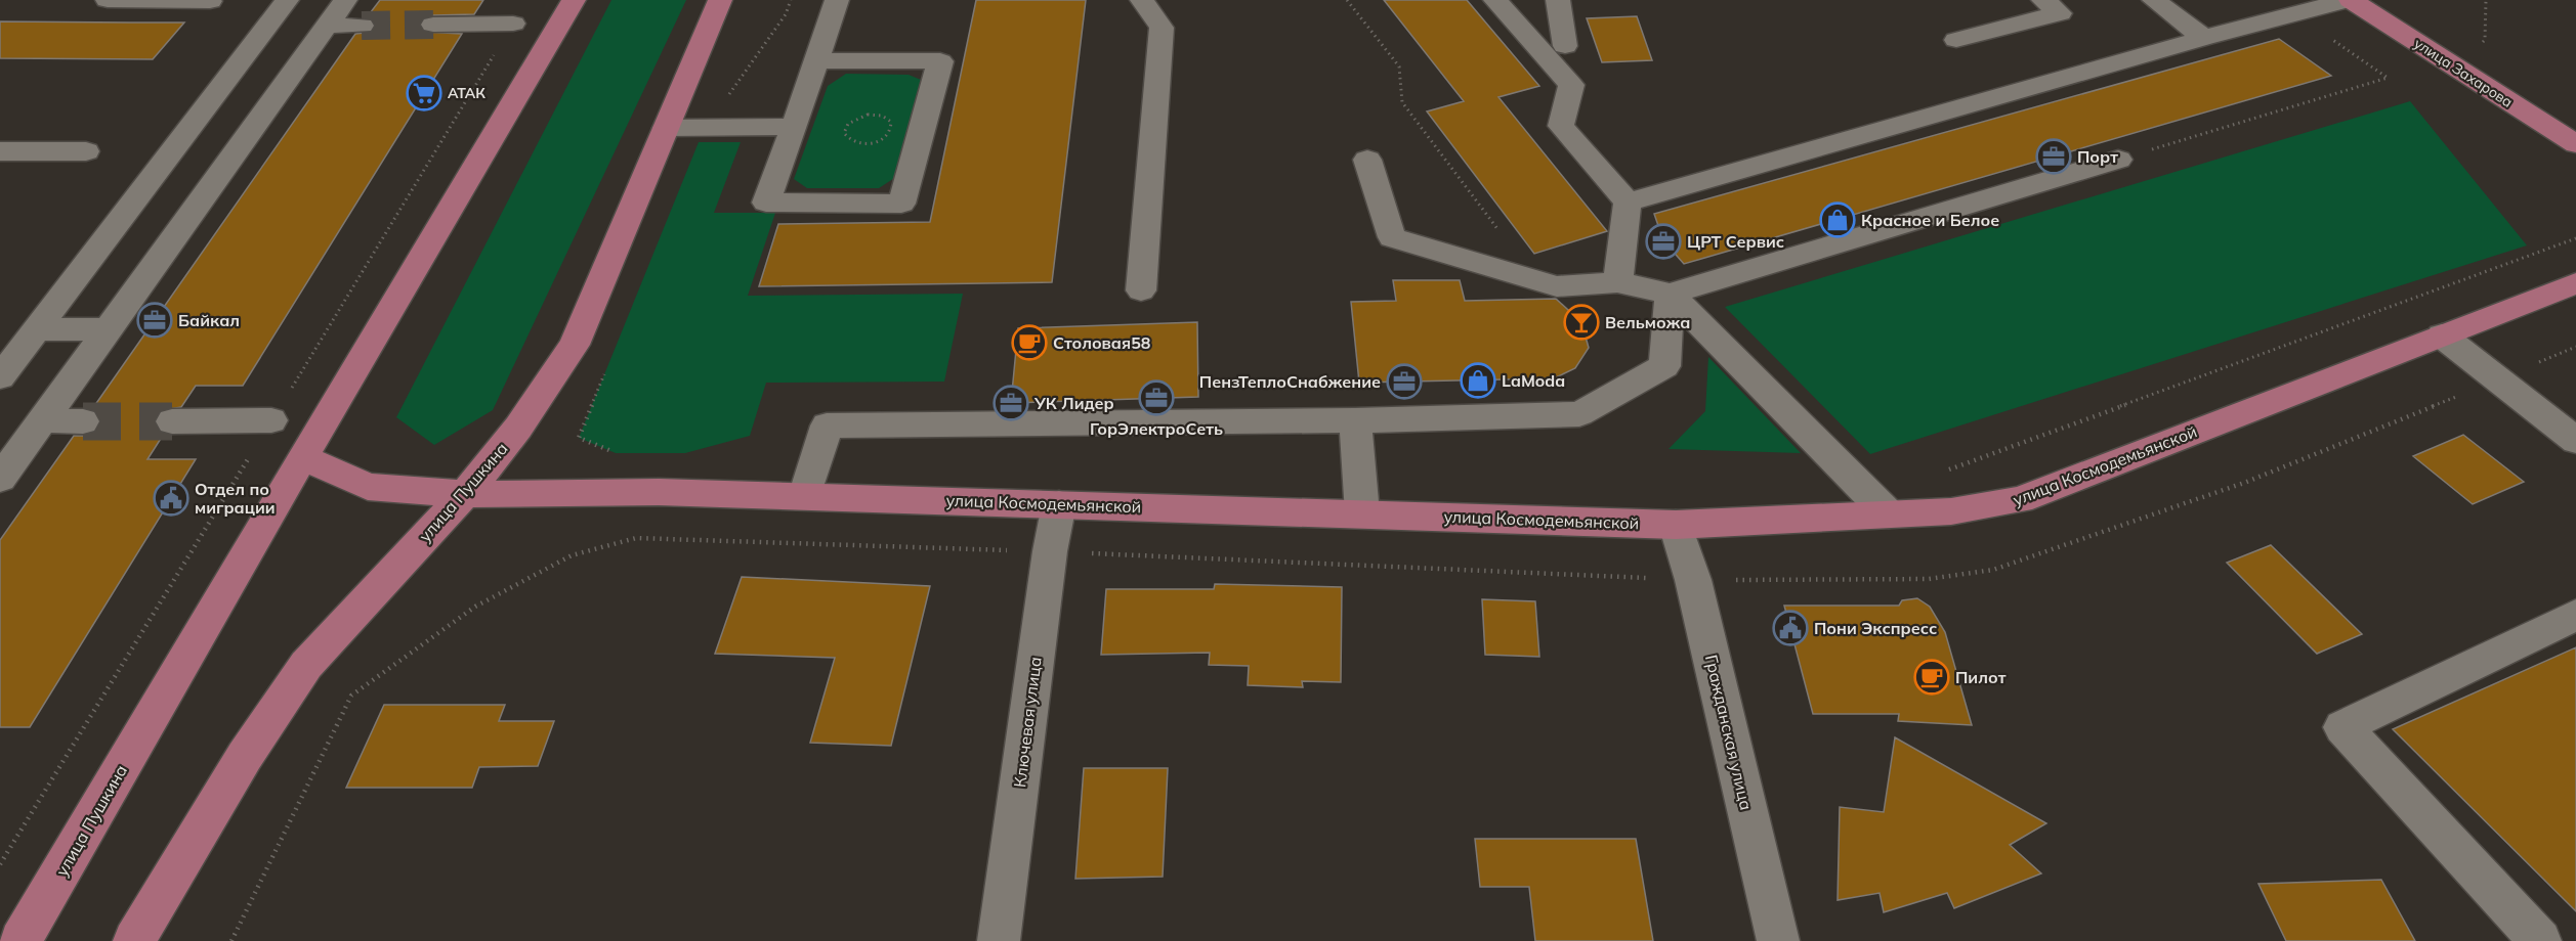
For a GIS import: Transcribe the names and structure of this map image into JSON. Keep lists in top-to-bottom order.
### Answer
{
  "streets": {
    "main road": ["улица Захарова", "улица Космодемьянской", "улица Пушкина"],
    "street": ["Ключевая улица", "Гражданская улица"]
  },
  "crossings": [
    ["улица Космодемьянской", "улица Пушкина"],
    ["улица Космодемьянской", "Ключевая улица"],
    ["улица Космодемьянской", "Гражданская улица"]
  ],
  "places": {
    "supermarket": ["АТАК"],
    "office": [
      "Порт",
      "ЦРТ Сервис",
      "Байкал",
      "ПензТеплоСнабжение",
      "ГорЭлектроСеть",
      "УК Лидер"
    ],
    "shop": ["Красное и Белое", "LaModa"],
    "bar": ["Вельможа"],
    "cafe": ["Столовая58", "Пилот"],
    "public building": ["Отдел по миграции", "Пони Экспресс"]
  }
}
